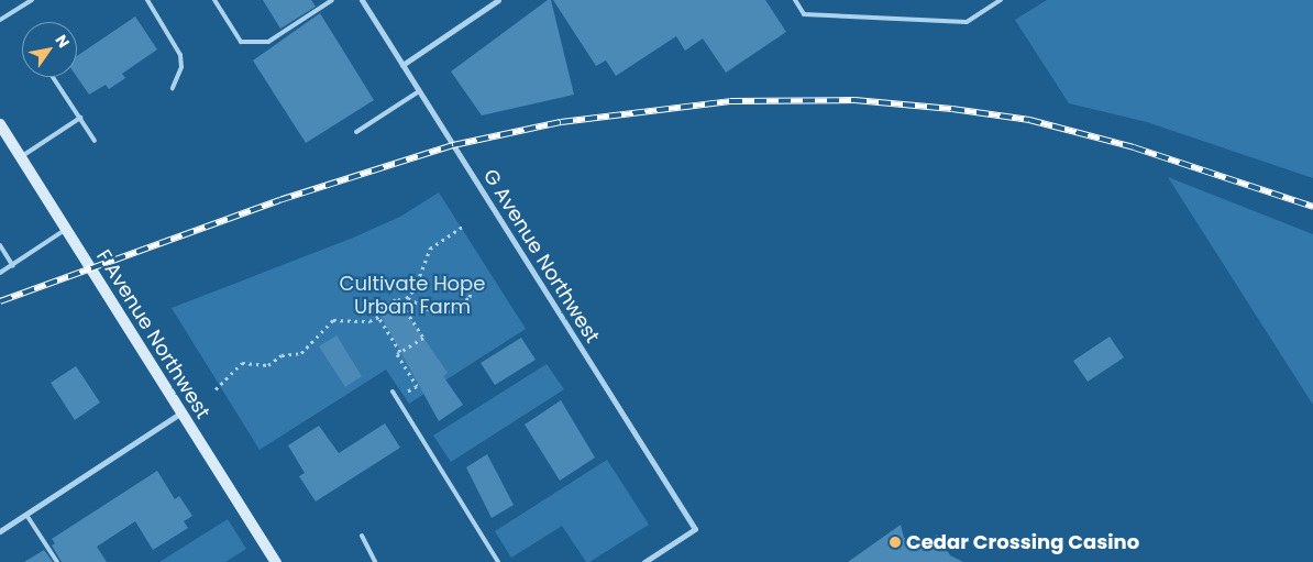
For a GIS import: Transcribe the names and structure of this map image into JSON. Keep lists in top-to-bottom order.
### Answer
{
  "streets": {
    "main road": ["F Avenue Northwest"],
    "street": ["G Avenue Northwest"]
  },
  "parks": ["Cultivate Hope Urban Farm"],
  "places": ["Cedar Crossing Casino"],
  "north": "top right"
}
